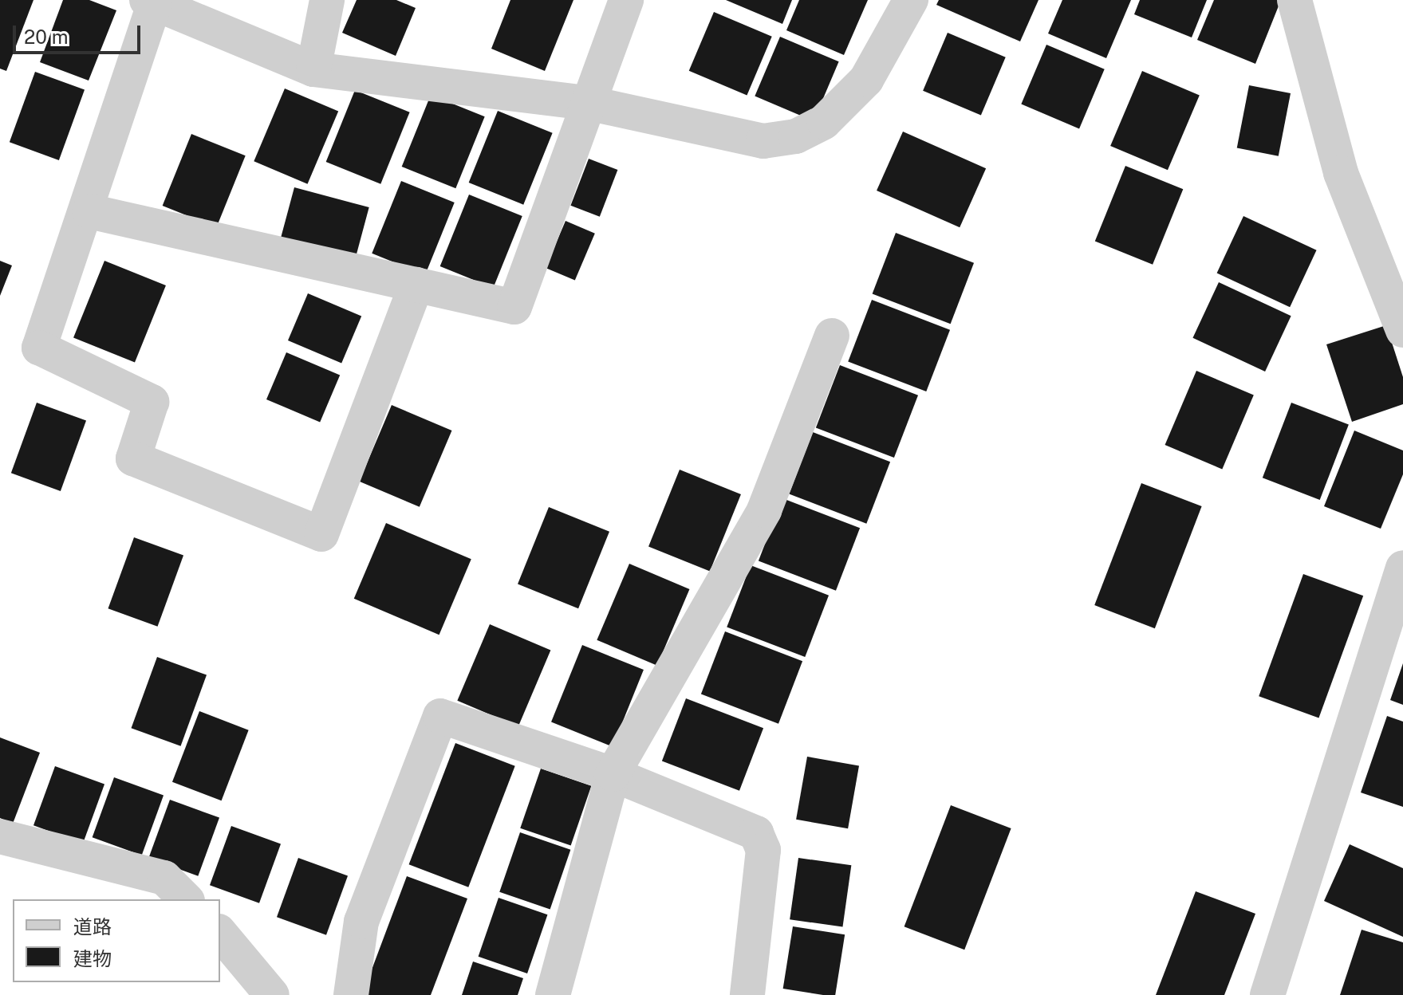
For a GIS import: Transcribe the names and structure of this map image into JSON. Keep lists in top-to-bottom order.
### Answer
{
  "legend": ["道路", "建物"],
  "scale_bar": "20 m"
}
